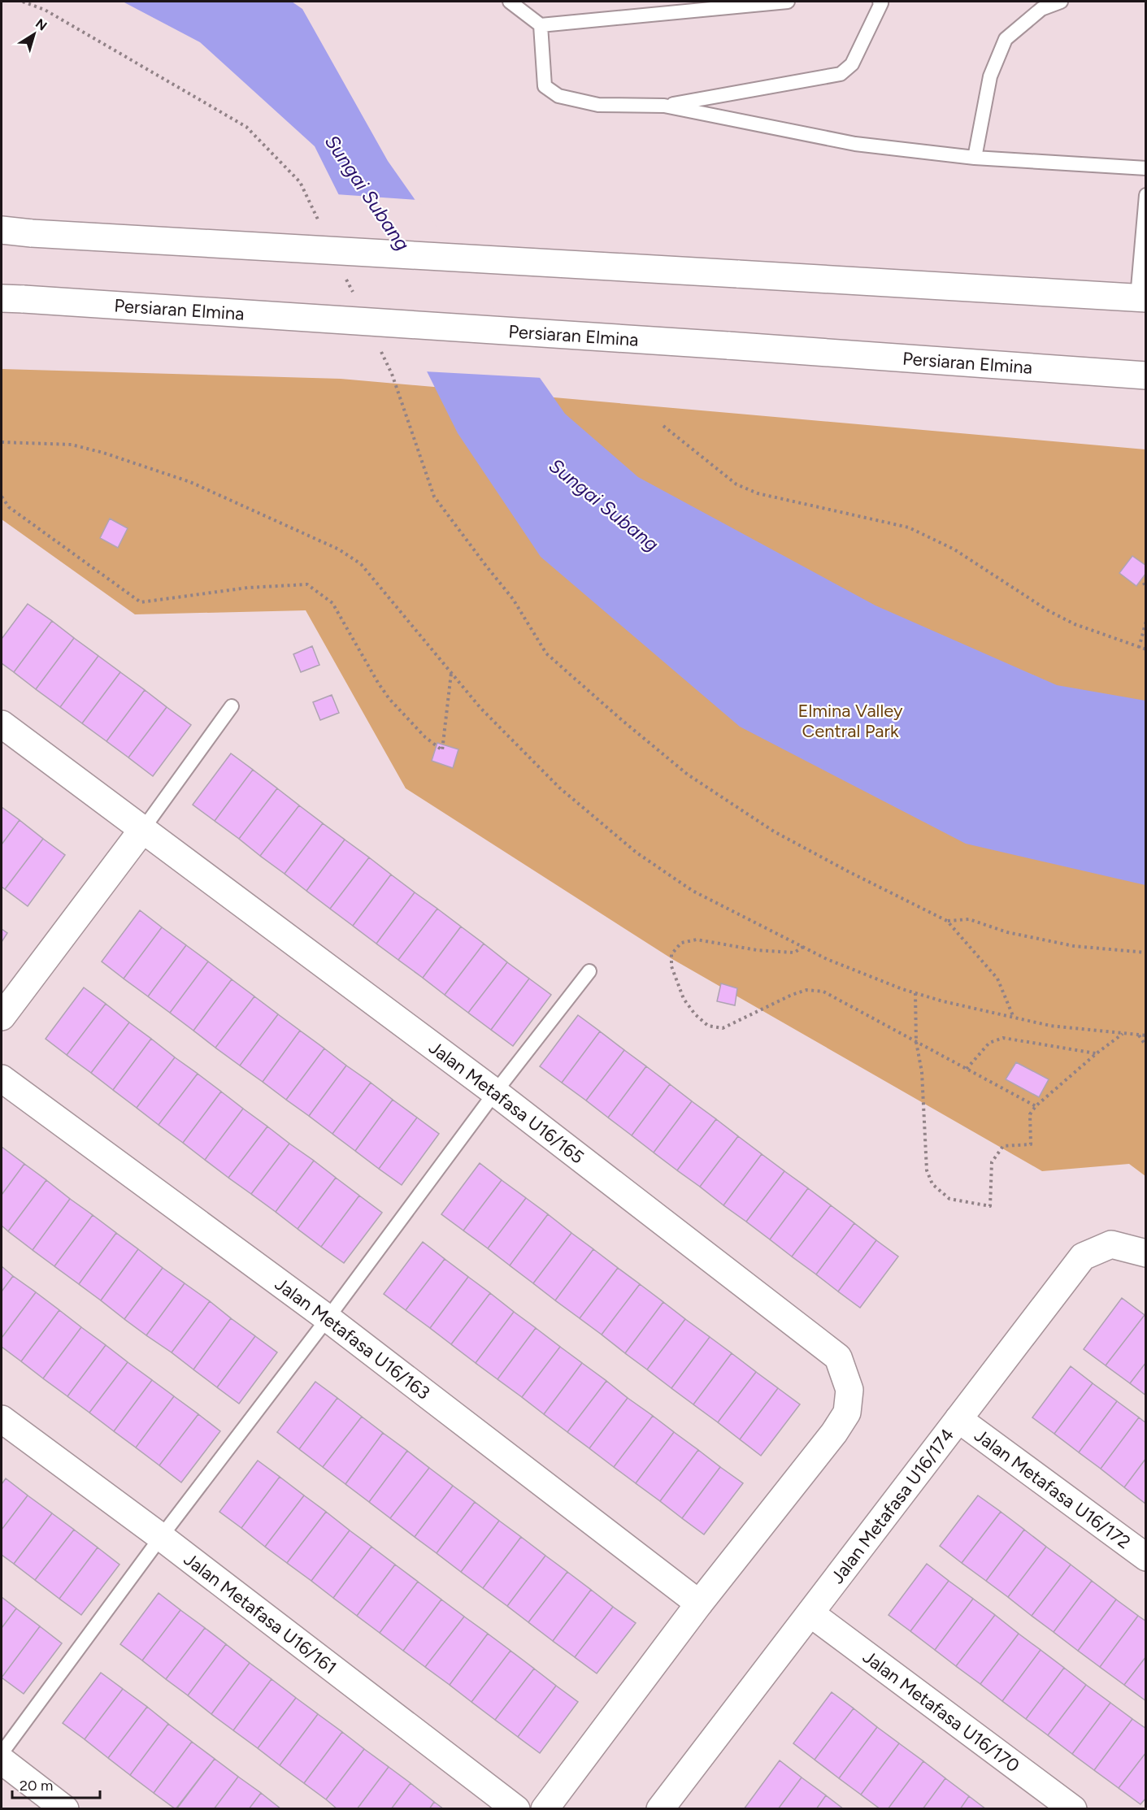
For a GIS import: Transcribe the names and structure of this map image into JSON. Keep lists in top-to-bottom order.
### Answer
{
  "streets": {
    "street": [
      "Persiaran Elmina",
      "Jalan Metafasa U16/165",
      "Jalan Metafasa U16/163",
      "Jalan Metafasa U16/172",
      "Jalan Metafasa U16/174",
      "Jalan Metafasa U16/161",
      "Jalan Metafasa U16/170"
    ]
  },
  "crossings": [
    ["Jalan Metafasa U16/165", "Jalan Metafasa U16/163"],
    ["Jalan Metafasa U16/172", "Jalan Metafasa U16/174"],
    ["Jalan Metafasa U16/174", "Jalan Metafasa U16/170"]
  ],
  "water": ["Sungai Subang"],
  "parks": ["Elmina Valley Central Park"],
  "scale_bar": "20 m",
  "north": "top right"
}
